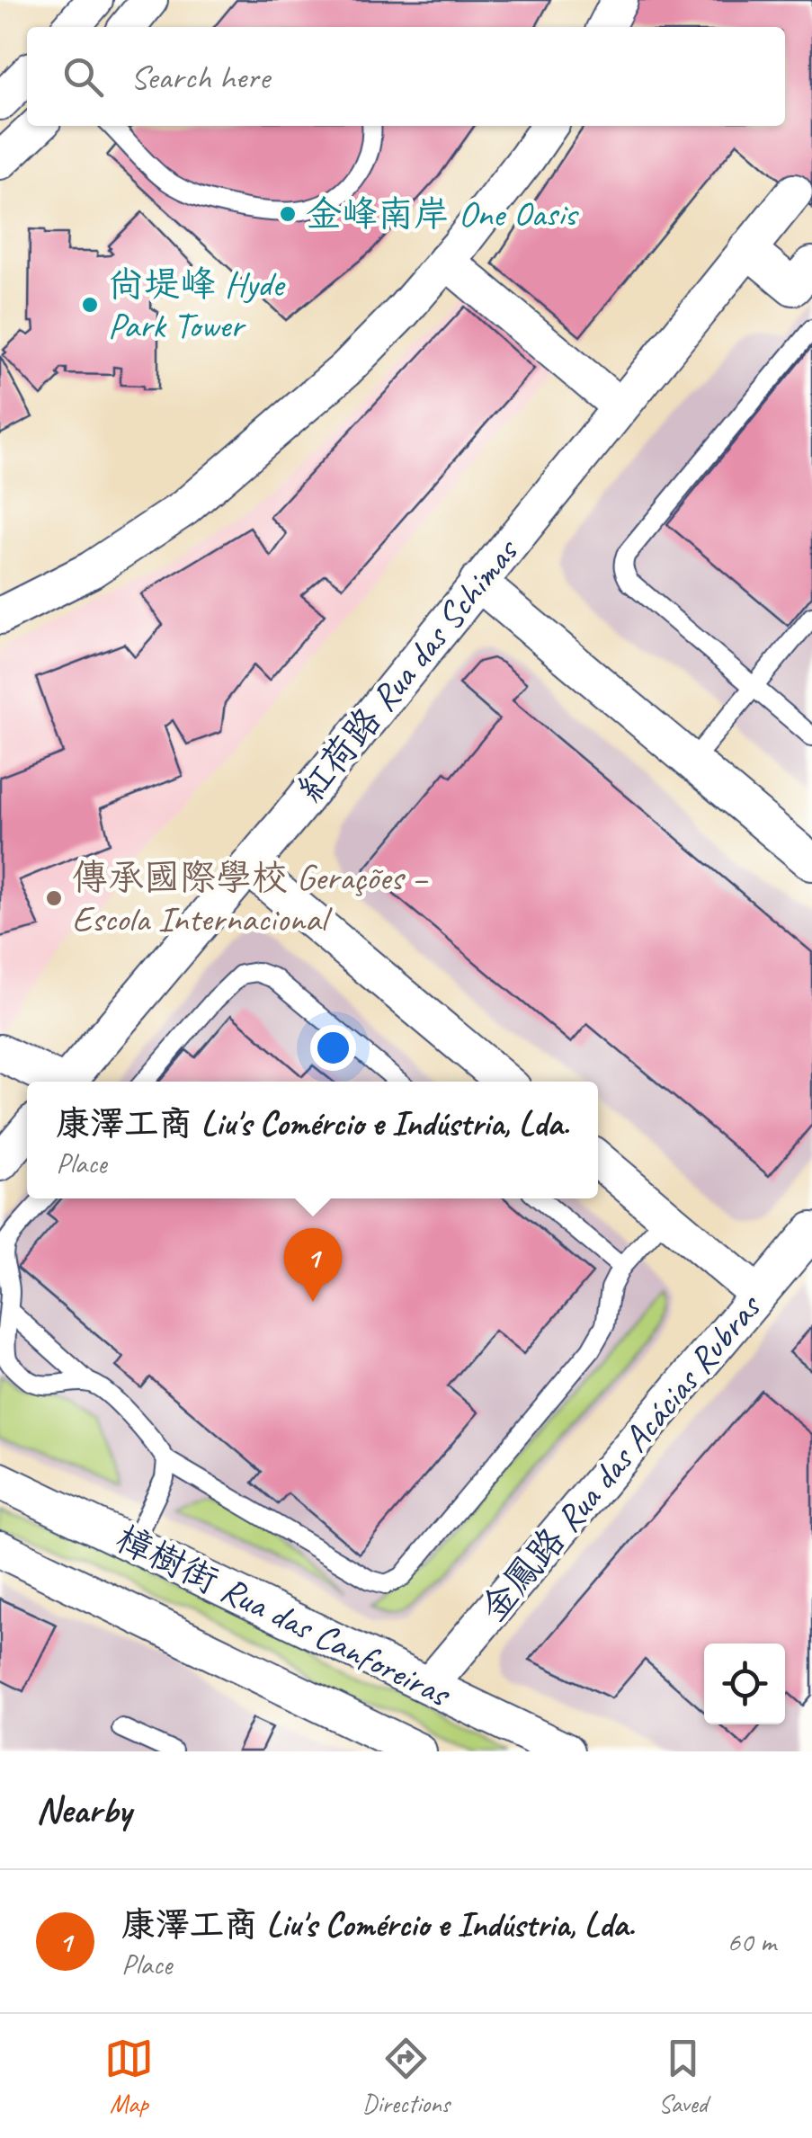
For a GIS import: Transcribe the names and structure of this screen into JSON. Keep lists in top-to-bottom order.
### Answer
{
  "streets": {
    "street": ["紅荷路 Rua das Schimas", "金鳳路 Rua das Acácias Rubras", "樟樹街 Rua das Canforeiras"]
  },
  "crossings": [
    ["金鳳路 Rua das Acácias Rubras", "樟樹街 Rua das Canforeiras"]
  ],
  "places": ["金峰南岸 One Oasis", "尚堤峰 Hyde Park Tower", "傳承國際學校 Gerações – Escola Internacional"],
  "page": {
    "search": "Search here",
    "popup": ["康澤工商 Liu's Comércio e Indústria, Lda.", "Place"],
    "pins": "1",
    "heading": "Nearby",
    "list": [
      {
        "mark": "1",
        "name": "康澤工商 Liu's Comércio e Indústria, Lda.",
        "note": "Place",
        "value": "60 m"
      }
    ],
    "nav": ["Map", "Directions", "Saved"]
  }
}
